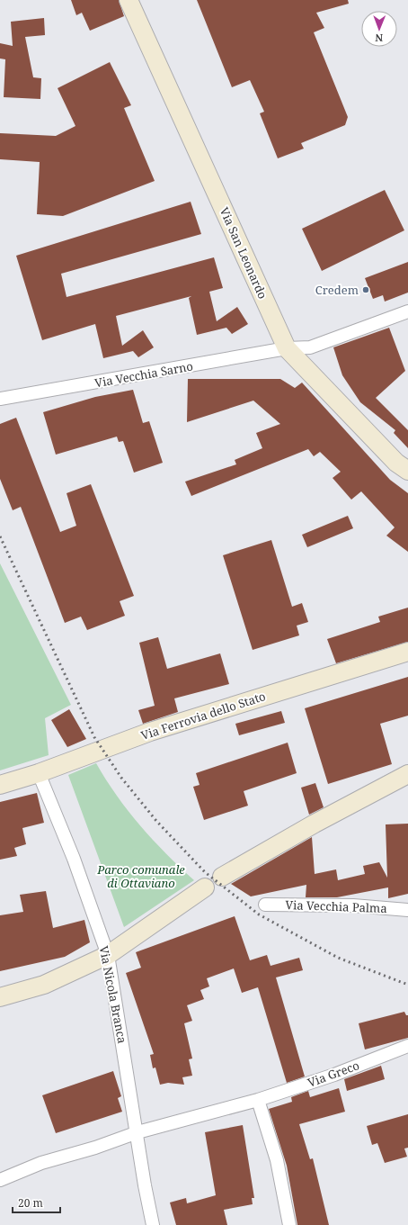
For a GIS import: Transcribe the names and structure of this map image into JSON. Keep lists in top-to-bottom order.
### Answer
{
  "streets": {
    "main road": ["Via San Leonardo", "Via Ferrovia dello Stato"],
    "street": [
      "Via Vecchia Sarno",
      "Via Vecchia Palma",
      "Via Nicola Branca",
      "Via Greco"
    ]
  },
  "crossings": [
    ["Via San Leonardo", "Via Vecchia Sarno"],
    ["Via Ferrovia dello Stato", "Via Nicola Branca"],
    ["Via Nicola Branca", "Via Greco"]
  ],
  "parks": ["Parco comunale di Ottaviano"],
  "places": ["Credem"],
  "scale_bar": "20 m",
  "north": "bottom"
}
